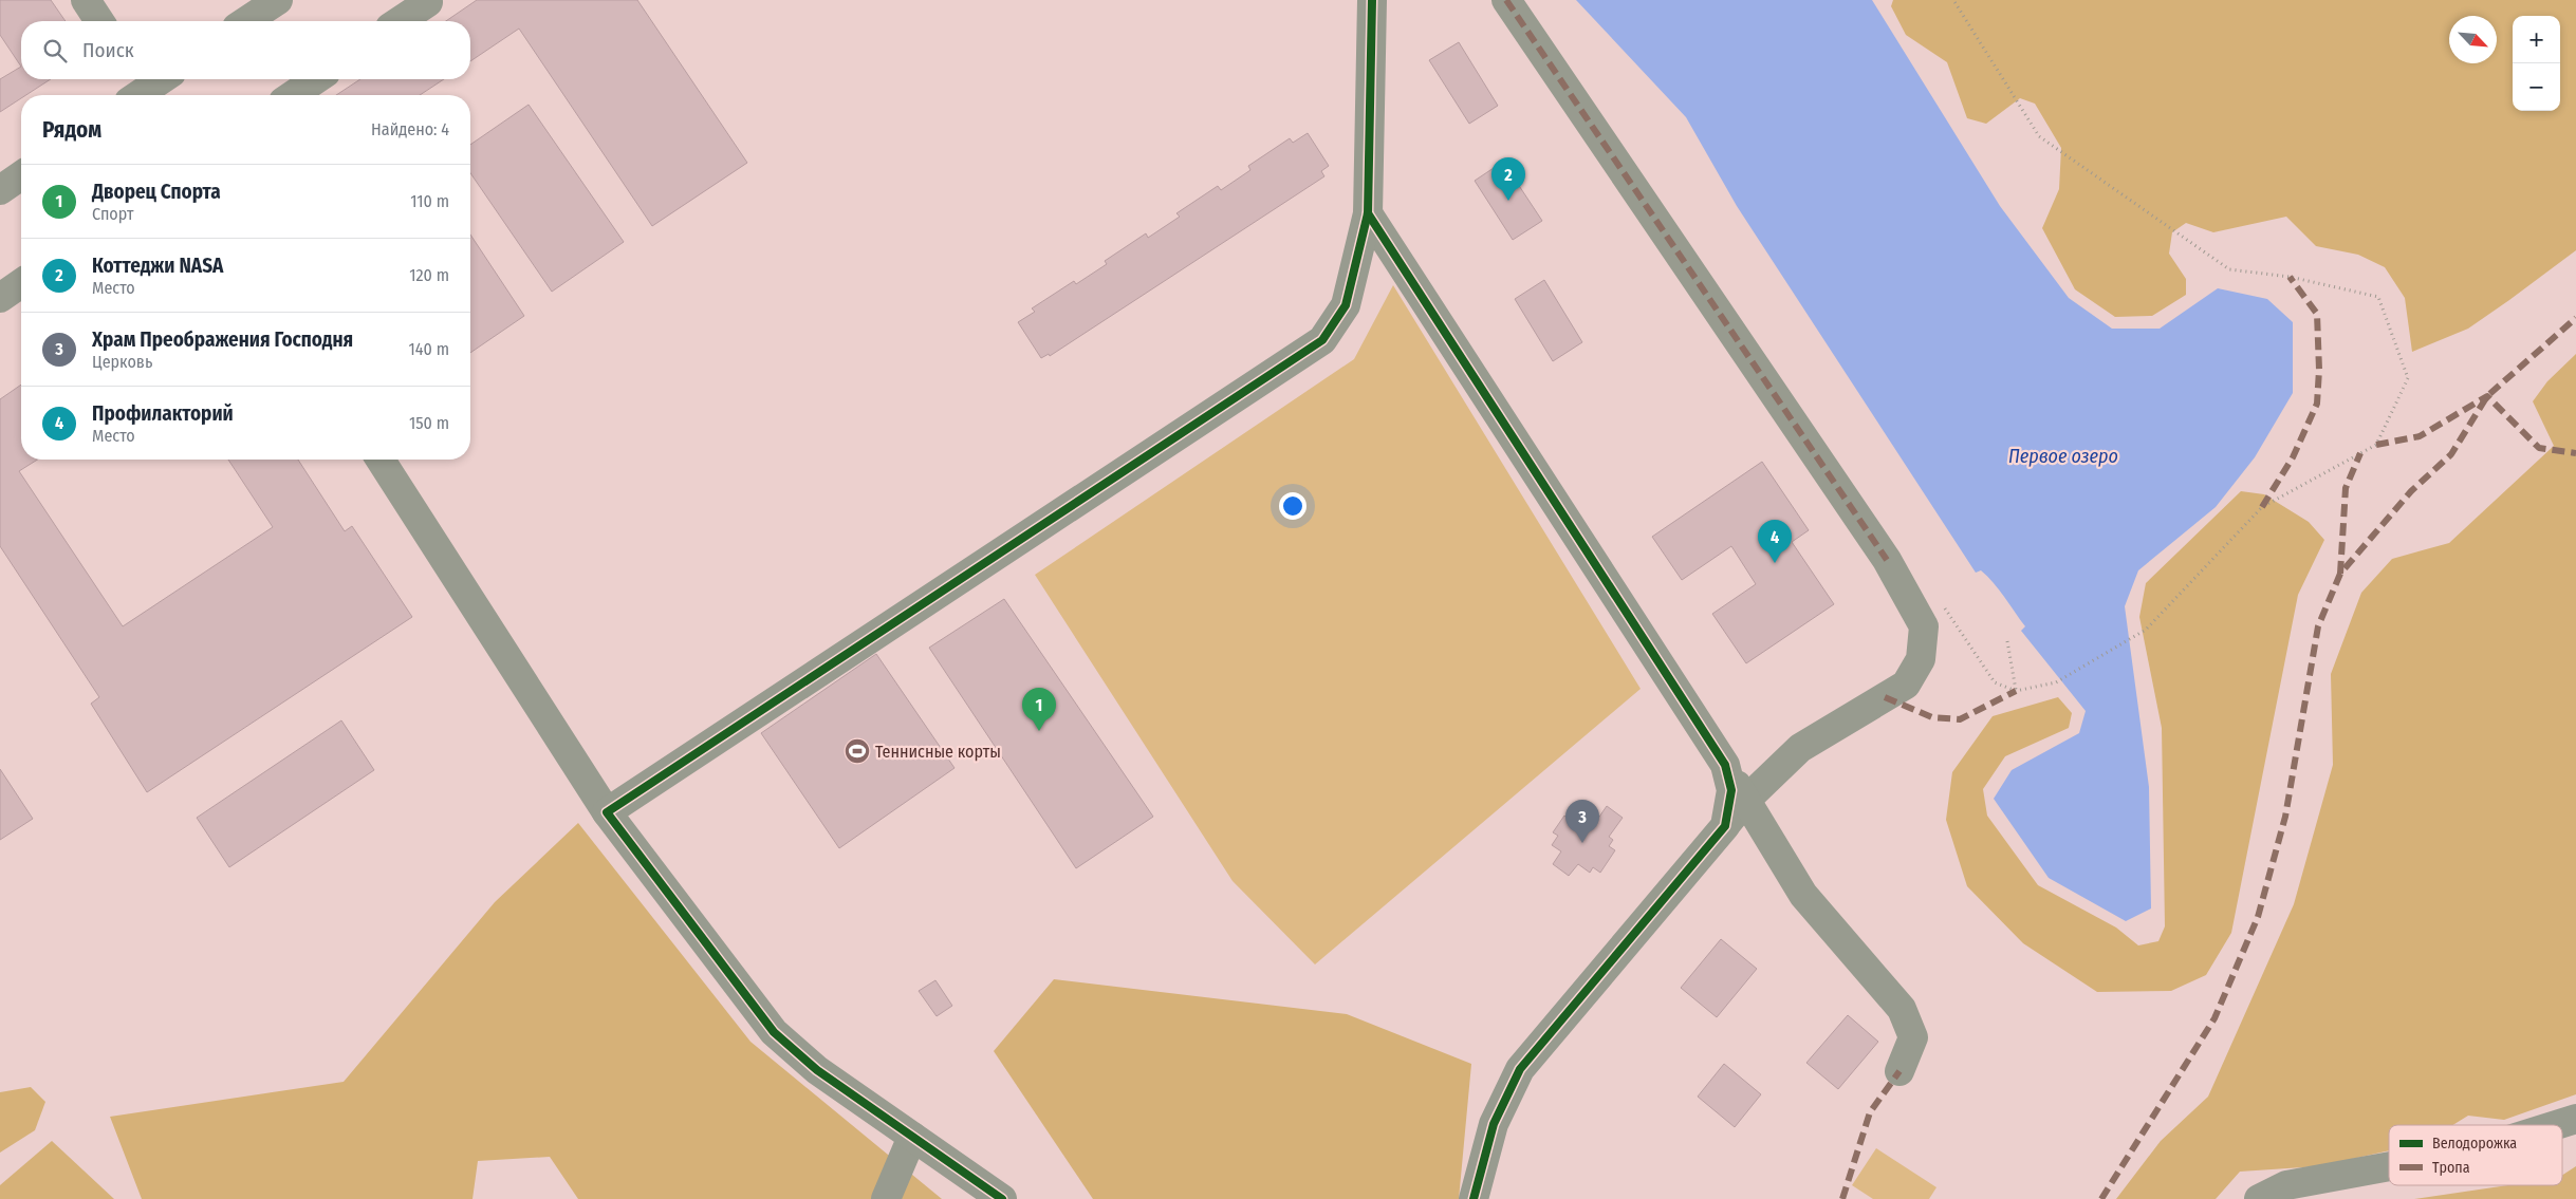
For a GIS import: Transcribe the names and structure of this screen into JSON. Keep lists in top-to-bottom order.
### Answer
{
  "water": ["Первое озеро"],
  "places": {
    "sports": ["Теннисные корты"]
  },
  "legend": ["Велодорожка", "Тропа"],
  "north": "bottom right",
  "page": {
    "map_buttons": ["+", "−"],
    "search": "Поиск",
    "heading": ["Рядом", "Найдено: 4"],
    "pins": [
      "2",
      "4",
      "1",
      "3"
    ],
    "list": [
      {
        "mark": "1",
        "name": "Дворец Спорта",
        "note": "Спорт",
        "value": "110 m"
      },
      {
        "mark": "2",
        "name": "Коттеджи NASA",
        "note": "Место",
        "value": "120 m"
      },
      {
        "mark": "3",
        "name": "Храм Преображения Господня",
        "note": "Церковь",
        "value": "140 m"
      },
      {
        "mark": "4",
        "name": "Профилакторий",
        "note": "Место",
        "value": "150 m"
      }
    ]
  }
}
